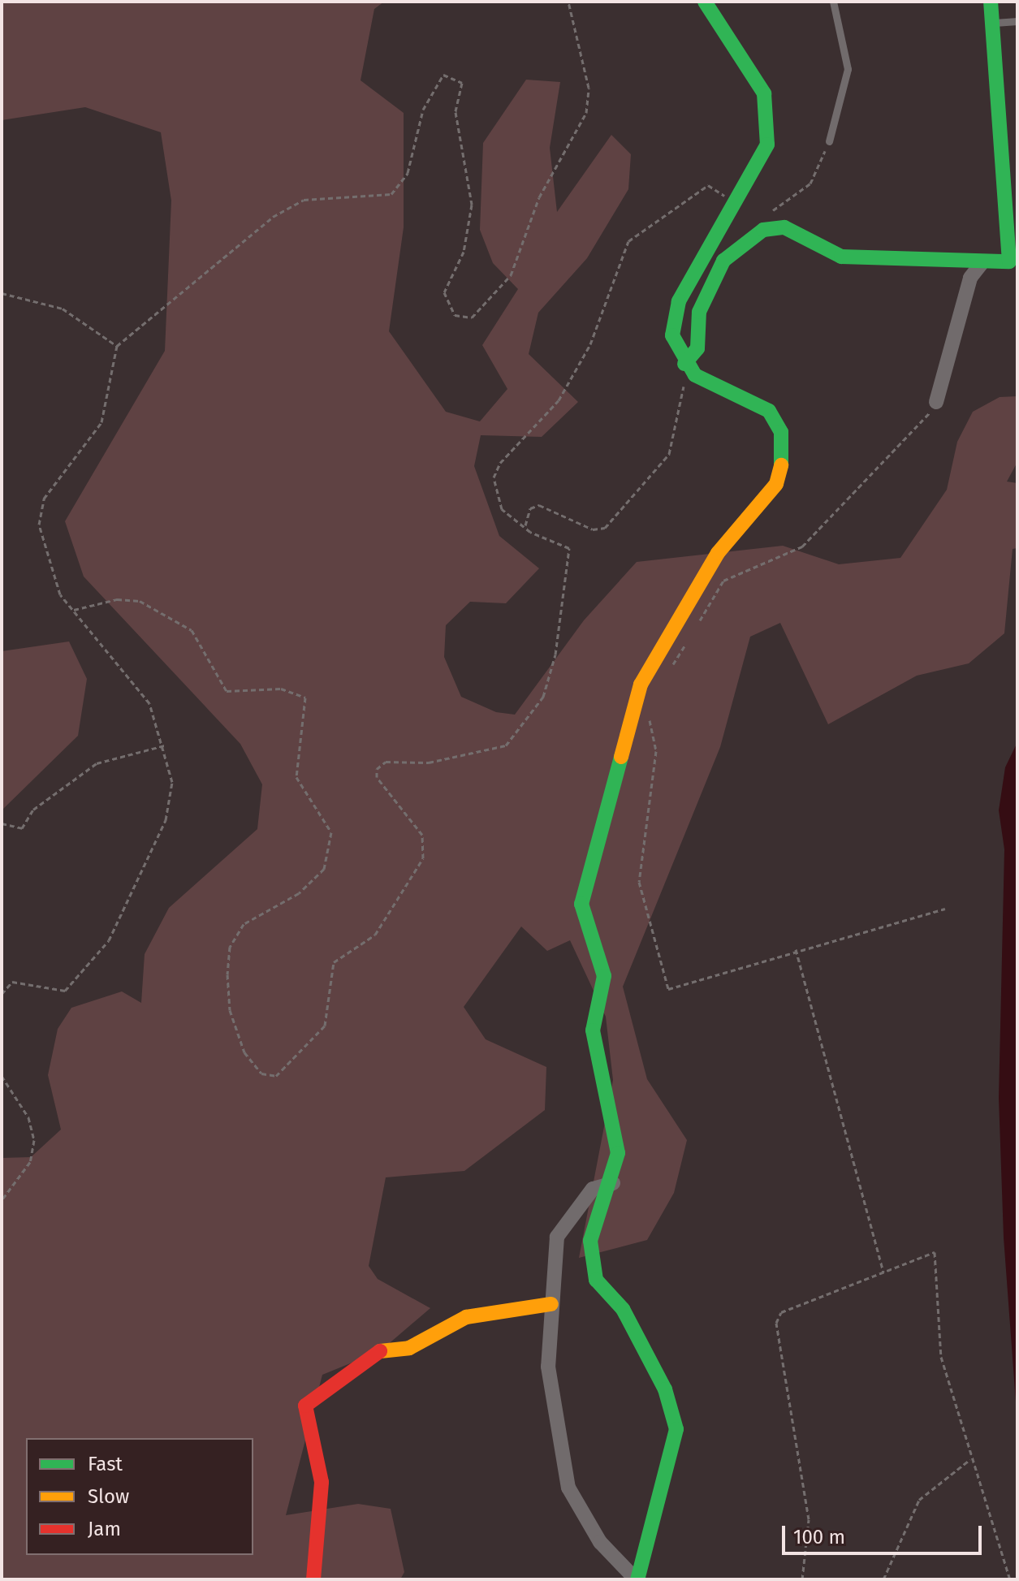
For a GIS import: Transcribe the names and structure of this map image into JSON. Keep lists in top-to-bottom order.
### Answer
{
  "legend": ["Fast", "Slow", "Jam"],
  "scale_bar": "100 m"
}
